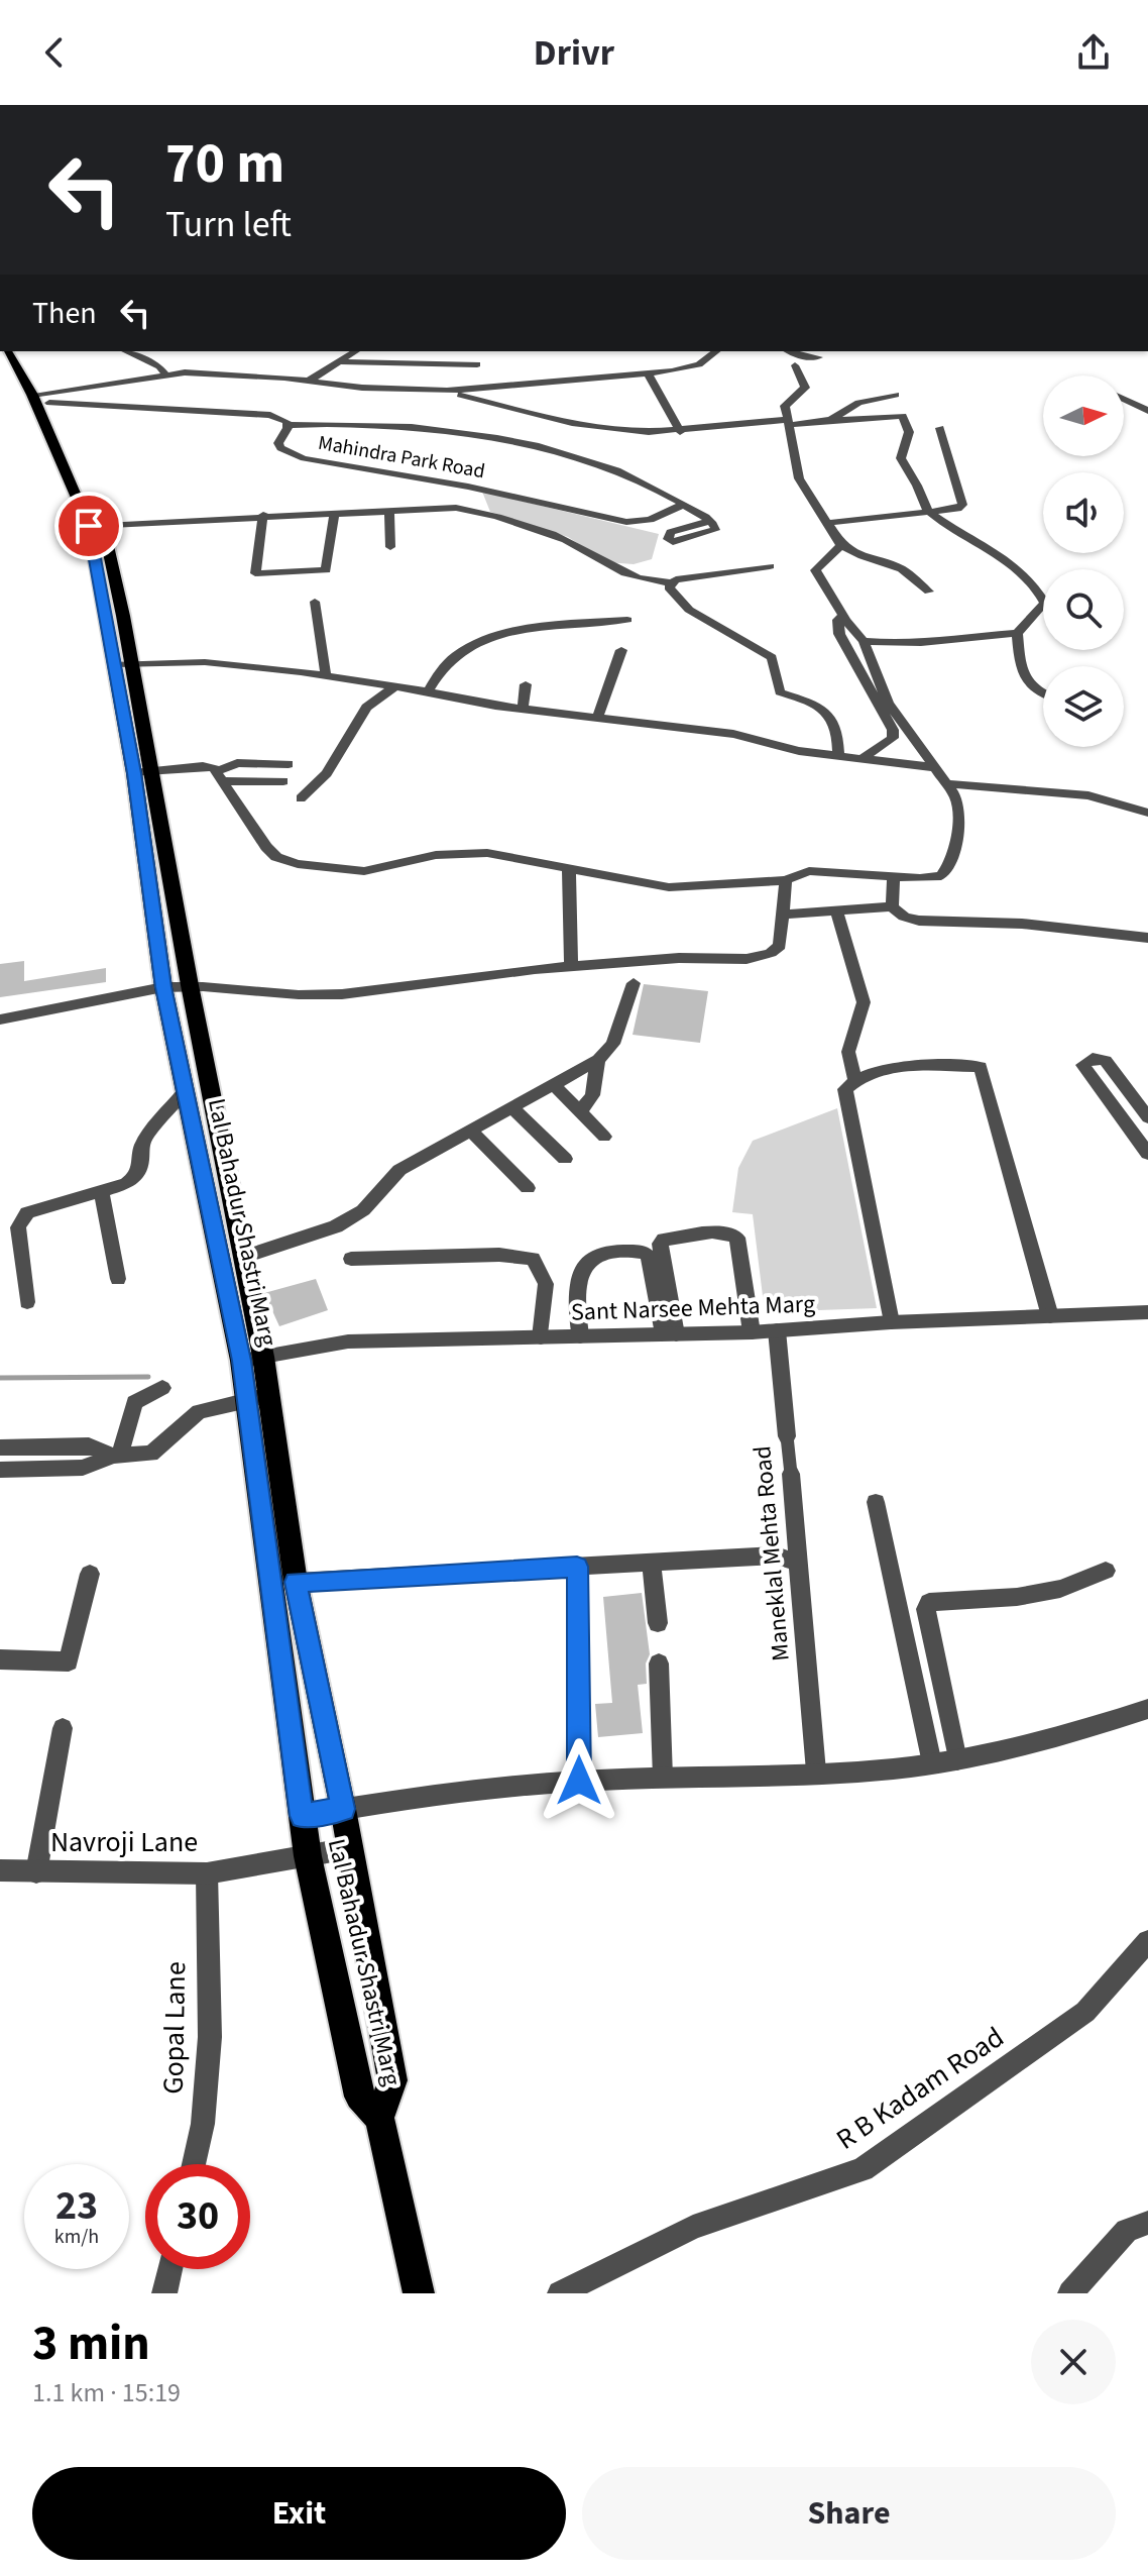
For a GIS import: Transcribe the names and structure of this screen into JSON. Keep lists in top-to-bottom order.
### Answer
{
  "streets": {
    "main road": ["Lal Bahadur Shastri Marg"],
    "street": [
      "Mahindra Park Road",
      "Sant Narsee Mehta Marg",
      "Maneklal Mehta Road",
      "Navroji Lane",
      "Gopal Lane",
      "R B Kadam Road"
    ]
  },
  "crossings": [
    ["Mahindra Park Road", "Lal Bahadur Shastri Marg"],
    ["Lal Bahadur Shastri Marg", "Sant Narsee Mehta Marg"],
    ["Lal Bahadur Shastri Marg", "Navroji Lane"],
    ["Sant Narsee Mehta Marg", "Maneklal Mehta Road"],
    ["Navroji Lane", "Gopal Lane"]
  ],
  "north": "right",
  "page": {
    "header": "Drivr",
    "turn": ["70 m", "Turn left"],
    "then": "Then",
    "speed": "23 km/h",
    "limit": "30",
    "heading": ["3 min", "1.1 km · 15:19"],
    "buttons": ["Exit", "Share"]
  }
}
